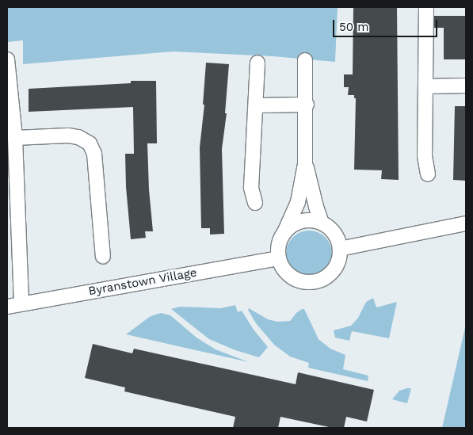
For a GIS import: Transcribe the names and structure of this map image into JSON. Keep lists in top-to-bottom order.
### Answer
{
  "streets": {
    "street": ["Byranstown Village"]
  },
  "scale_bar": "50 m"
}
